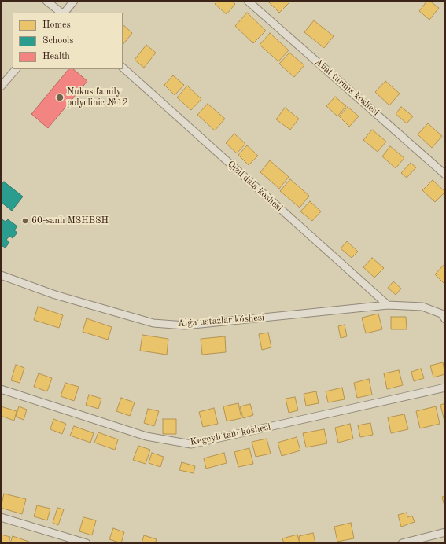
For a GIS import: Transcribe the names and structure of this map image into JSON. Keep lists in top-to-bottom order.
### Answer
{
  "streets": {
    "street": [
      "Abat turmıs kóshesi",
      "Qızıl dala kóshesi",
      "Alǵa ustazlar kóshesi",
      "Kegeyli tańı kóshesi"
    ]
  },
  "crossings": [
    ["Qızıl dala kóshesi", "Alǵa ustazlar kóshesi"]
  ],
  "places": ["Nukus family polyclinic №12", "60-sanlı MSHBSH"],
  "legend": ["Homes", "Schools", "Health"]
}
